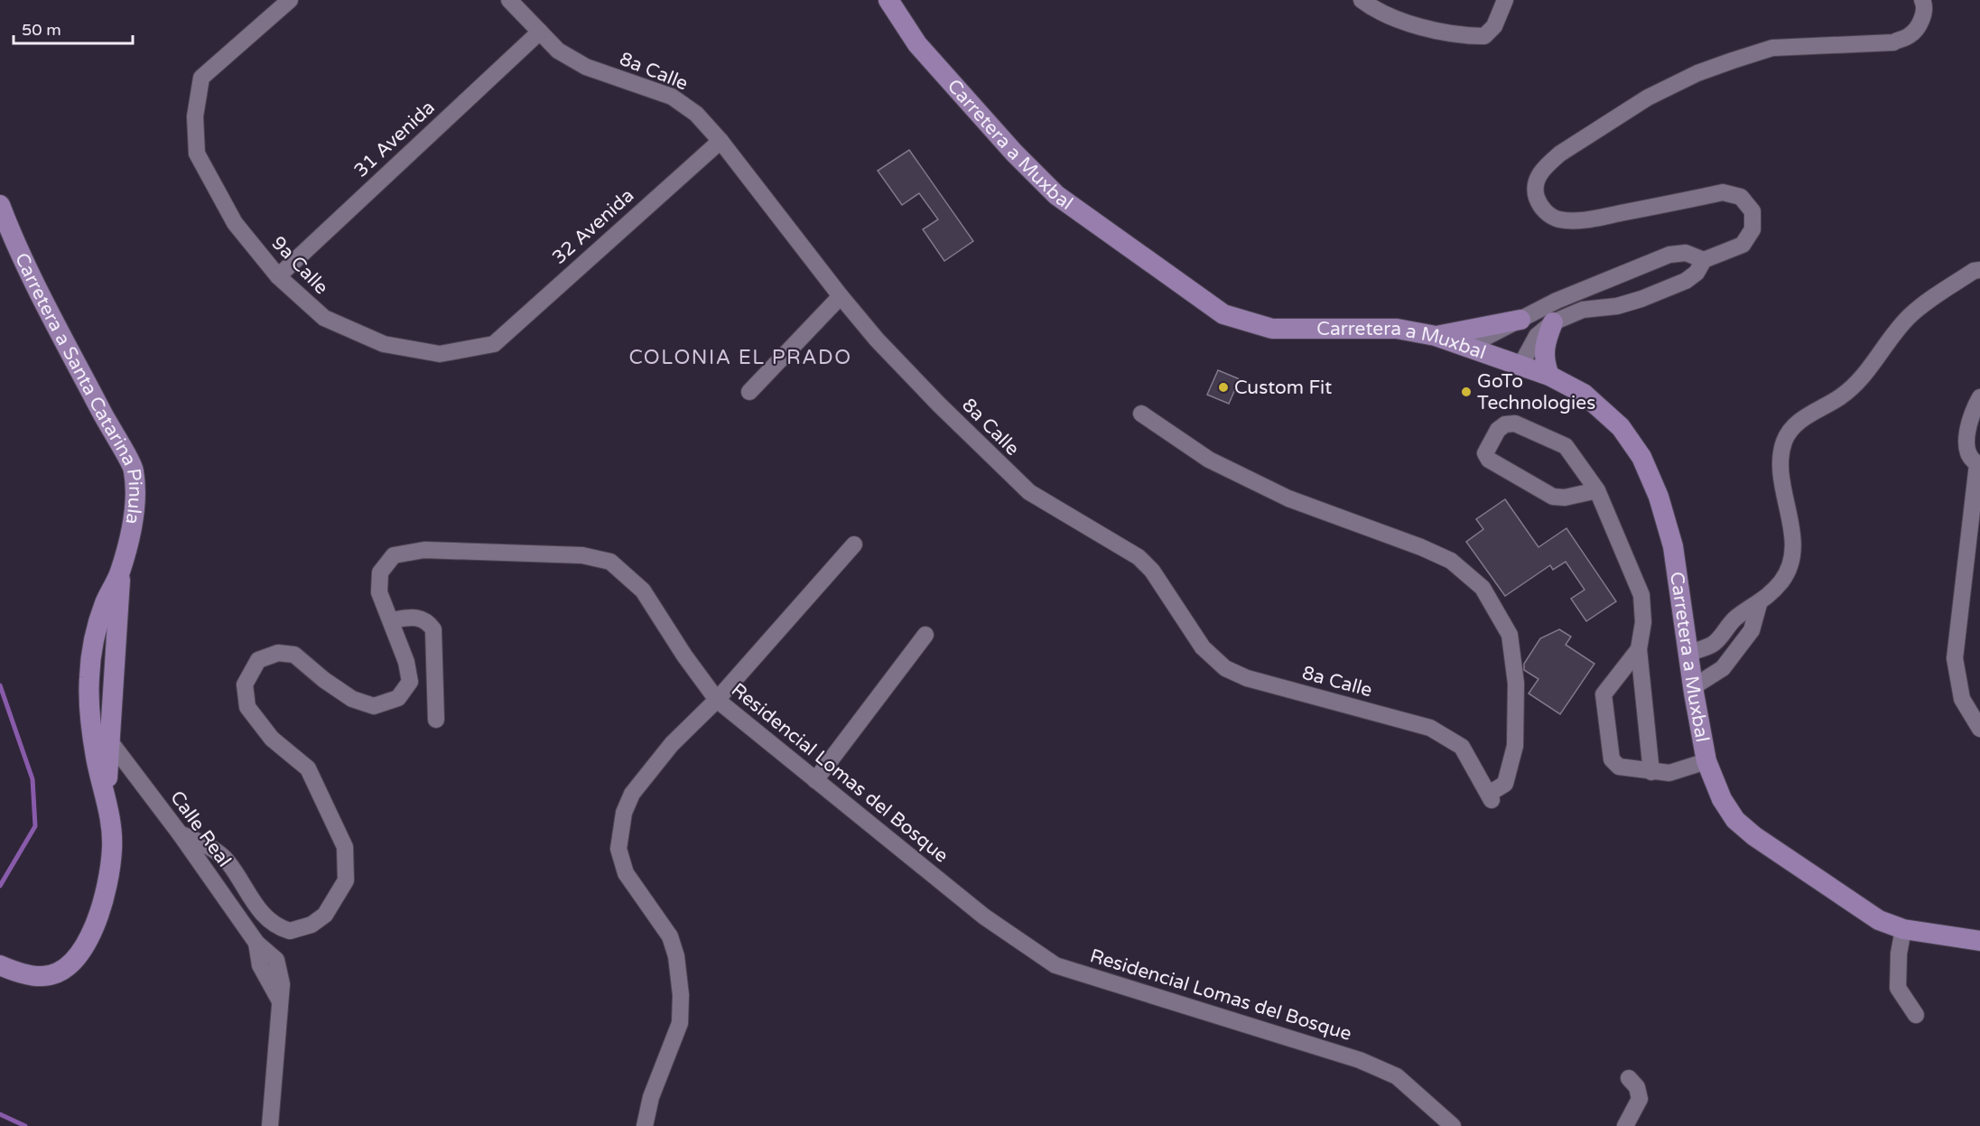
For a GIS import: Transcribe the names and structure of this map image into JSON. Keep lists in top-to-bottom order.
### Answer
{
  "streets": {
    "main road": ["Carretera a Muxbal", "Carretera a Santa Catarina Pinula"],
    "street": [
      "8a Calle",
      "31 Avenida",
      "32 Avenida",
      "9a Calle",
      "Residencial Lomas del Bosque",
      "Calle Real"
    ]
  },
  "crossings": [
    ["8a Calle", "31 Avenida"],
    ["8a Calle", "32 Avenida"],
    ["31 Avenida", "9a Calle"],
    ["32 Avenida", "9a Calle"],
    ["Carretera a Santa Catarina Pinula", "Calle Real"],
    ["Residencial Lomas del Bosque", "Calle Real"]
  ],
  "districts": ["COLONIA EL PRADO"],
  "places": ["Custom Fit", "GoTo Technologies"],
  "scale_bar": "50 m"
}
